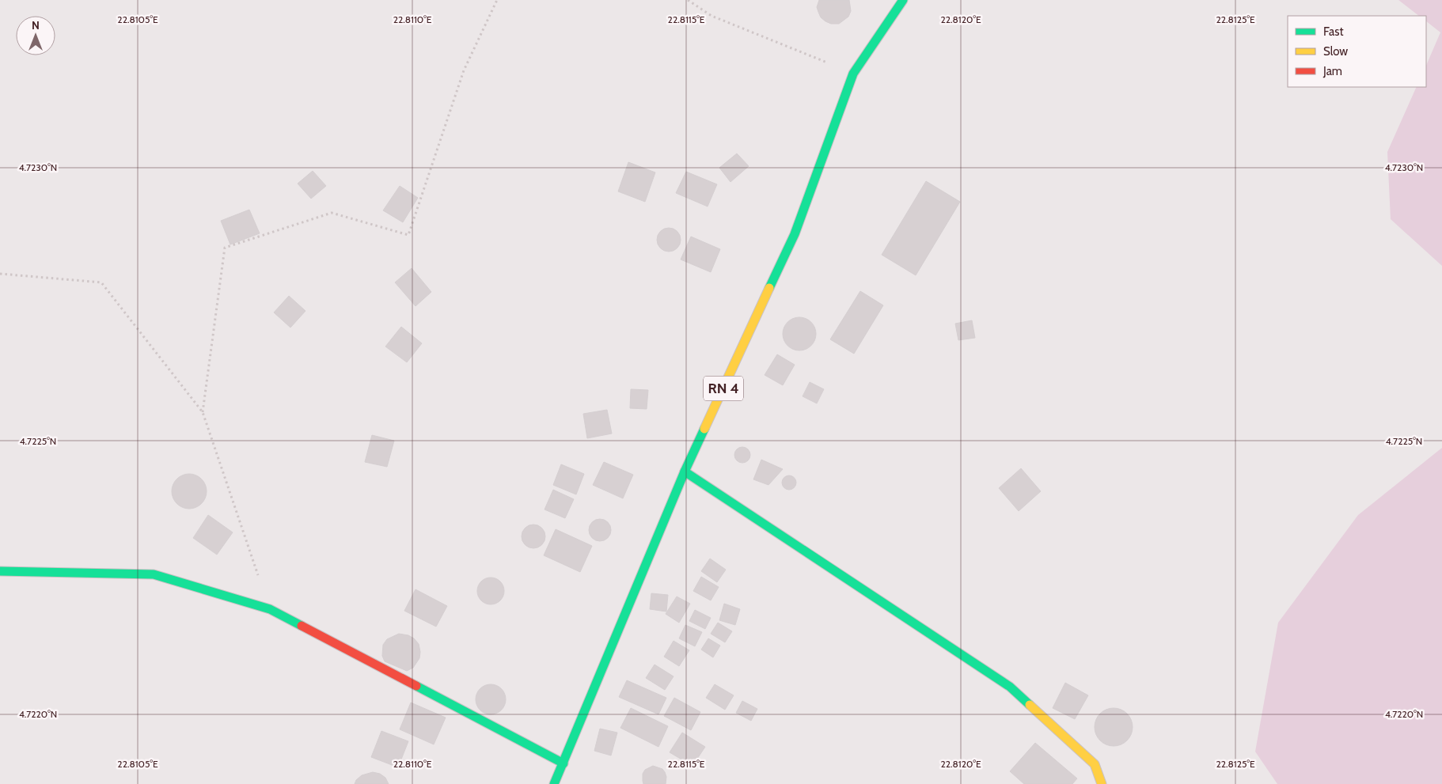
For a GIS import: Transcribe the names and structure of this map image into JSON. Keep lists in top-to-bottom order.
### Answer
{
  "streets": {
    "main road": ["RN 4"]
  },
  "legend": ["Fast", "Slow", "Jam"],
  "north": "top",
  "coordinates": [
    "22.8105°E",
    "22.8110°E",
    "22.8115°E",
    "22.8120°E",
    "22.8125°E",
    "4.7230°N",
    "4.7225°N",
    "4.7220°N"
  ]
}
